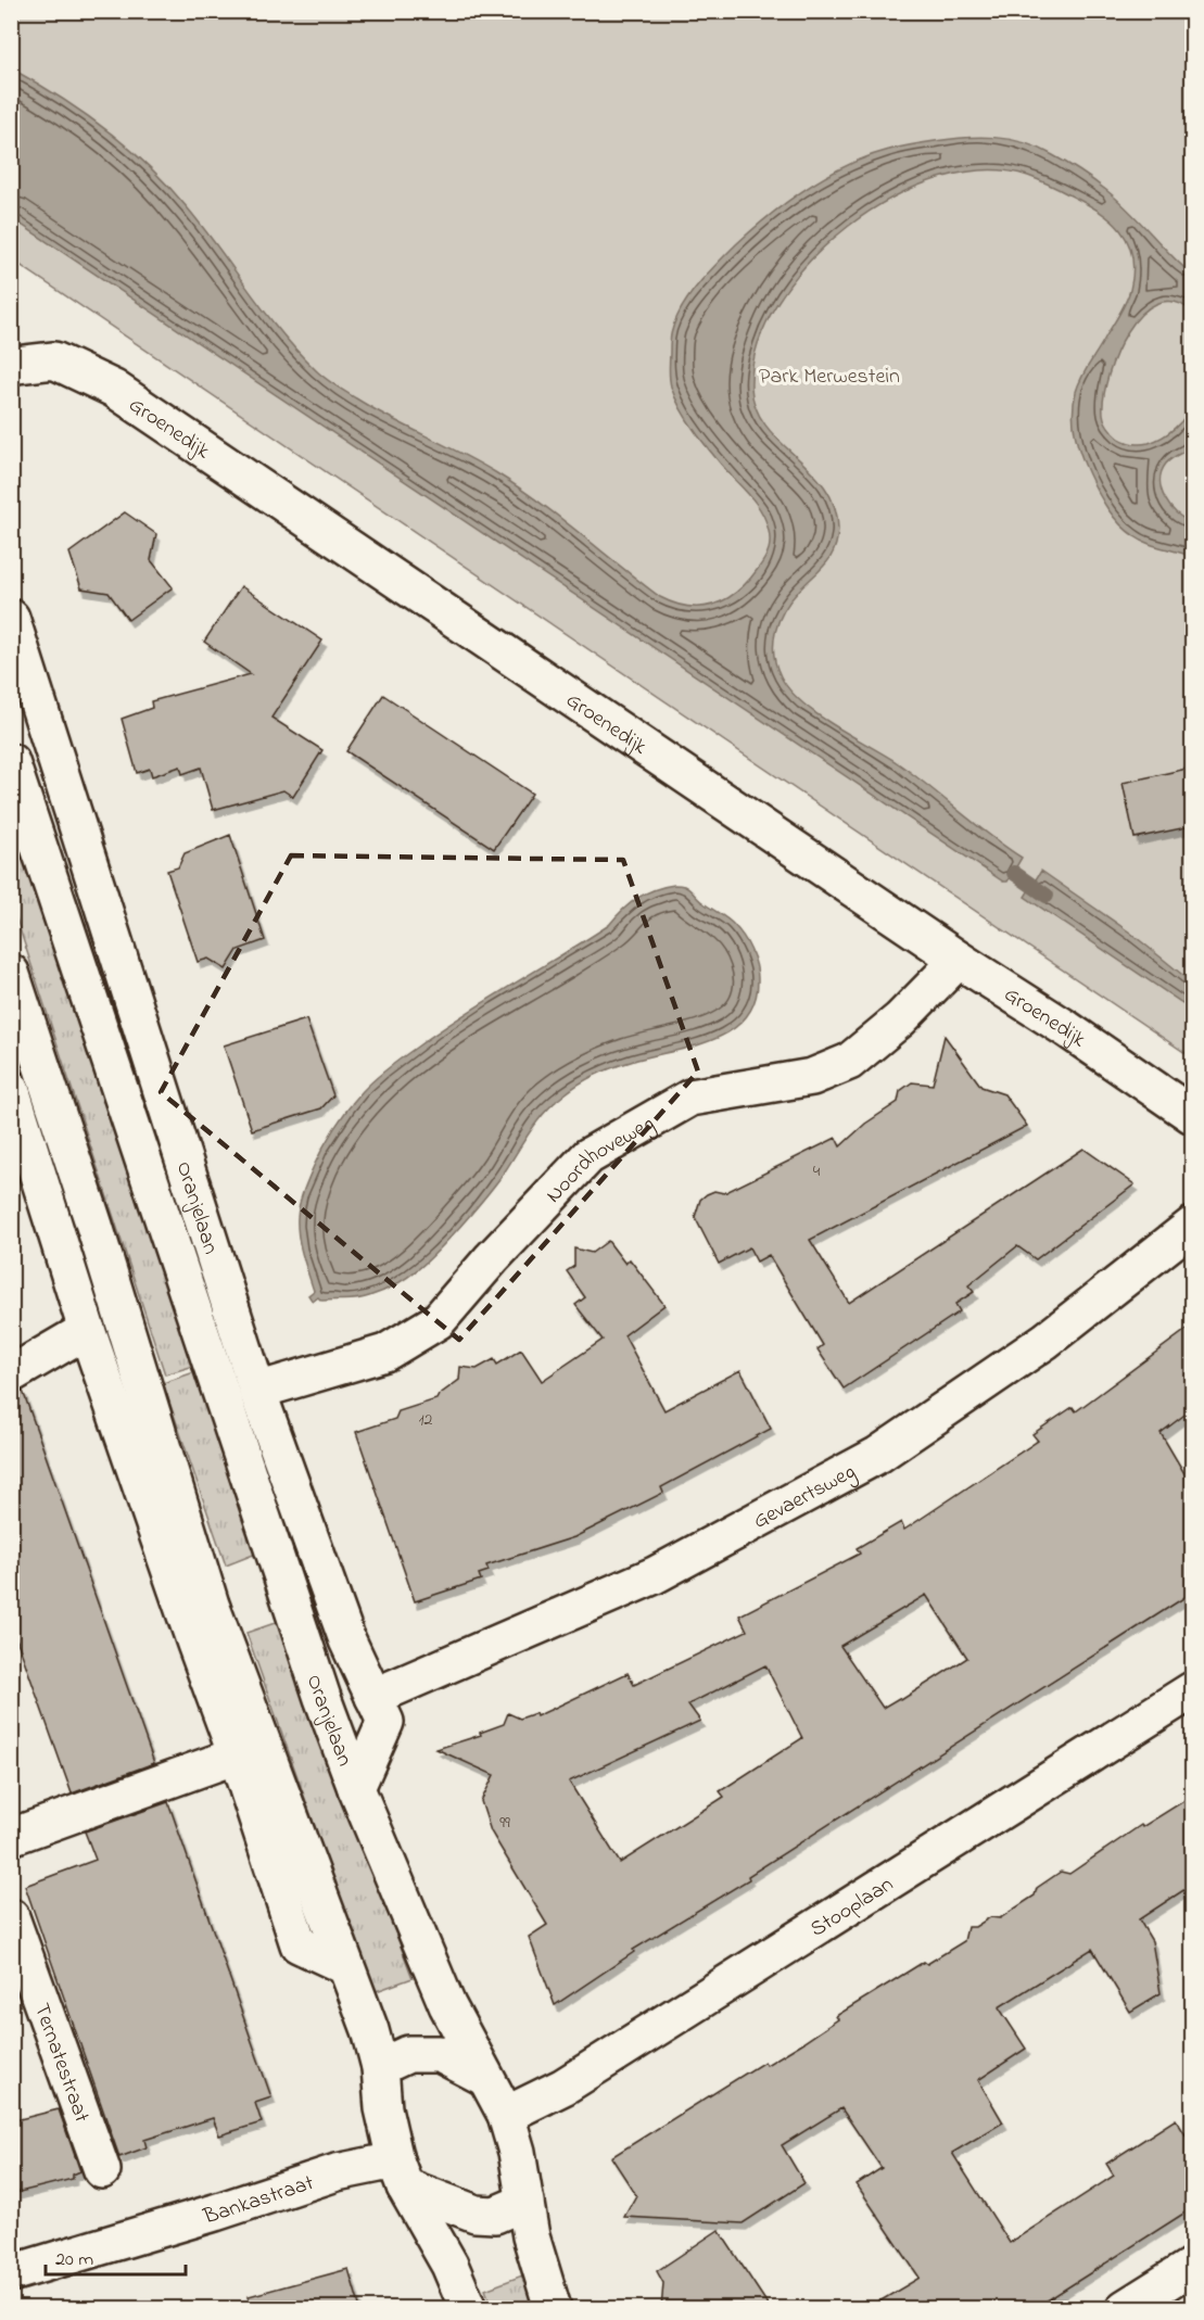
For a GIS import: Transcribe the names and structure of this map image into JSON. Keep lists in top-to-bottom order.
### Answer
{
  "streets": {
    "street": [
      "Groenedijk",
      "Noordhoveweg",
      "Oranjelaan",
      "Gevaertsweg",
      "Stooplaan",
      "Ternatestraat",
      "Bankastraat"
    ]
  },
  "crossings": [
    ["Groenedijk", "Noordhoveweg"],
    ["Noordhoveweg", "Oranjelaan"],
    ["Oranjelaan", "Gevaertsweg"],
    ["Oranjelaan", "Stooplaan"]
  ],
  "parks": ["Park Merwestein"],
  "house_numbers": ["4", "12", "99"],
  "scale_bar": "20 m"
}
